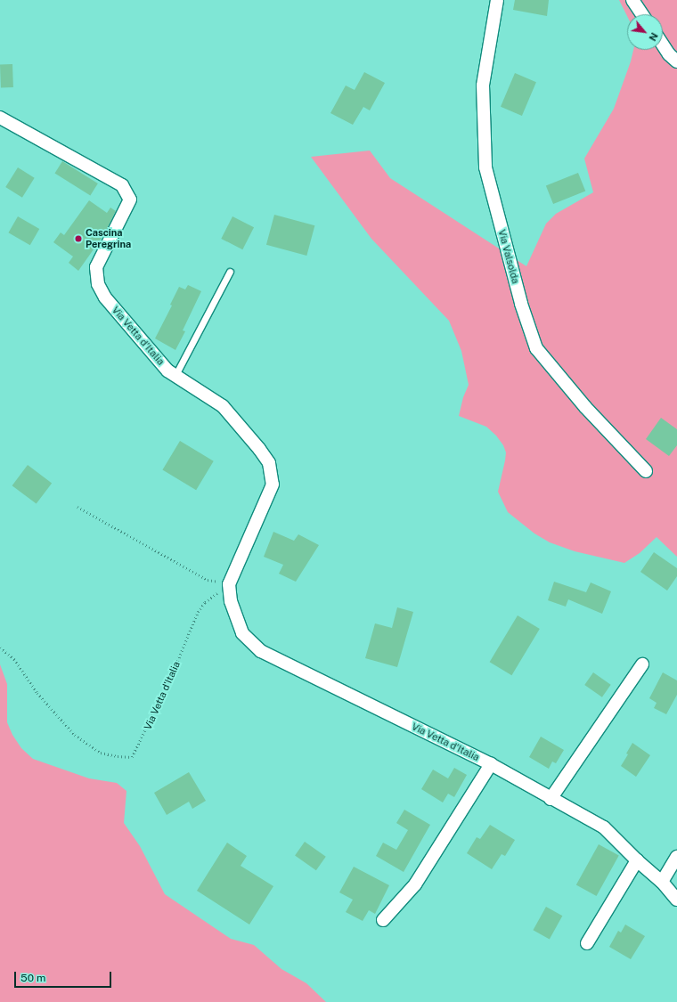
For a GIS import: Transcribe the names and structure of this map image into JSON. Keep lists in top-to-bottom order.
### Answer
{
  "streets": {
    "street": ["Via Valsolda", "Via Vetta d'Italia"]
  },
  "places": ["Cascina Peregrina"],
  "scale_bar": "50 m",
  "north": "bottom right"
}
